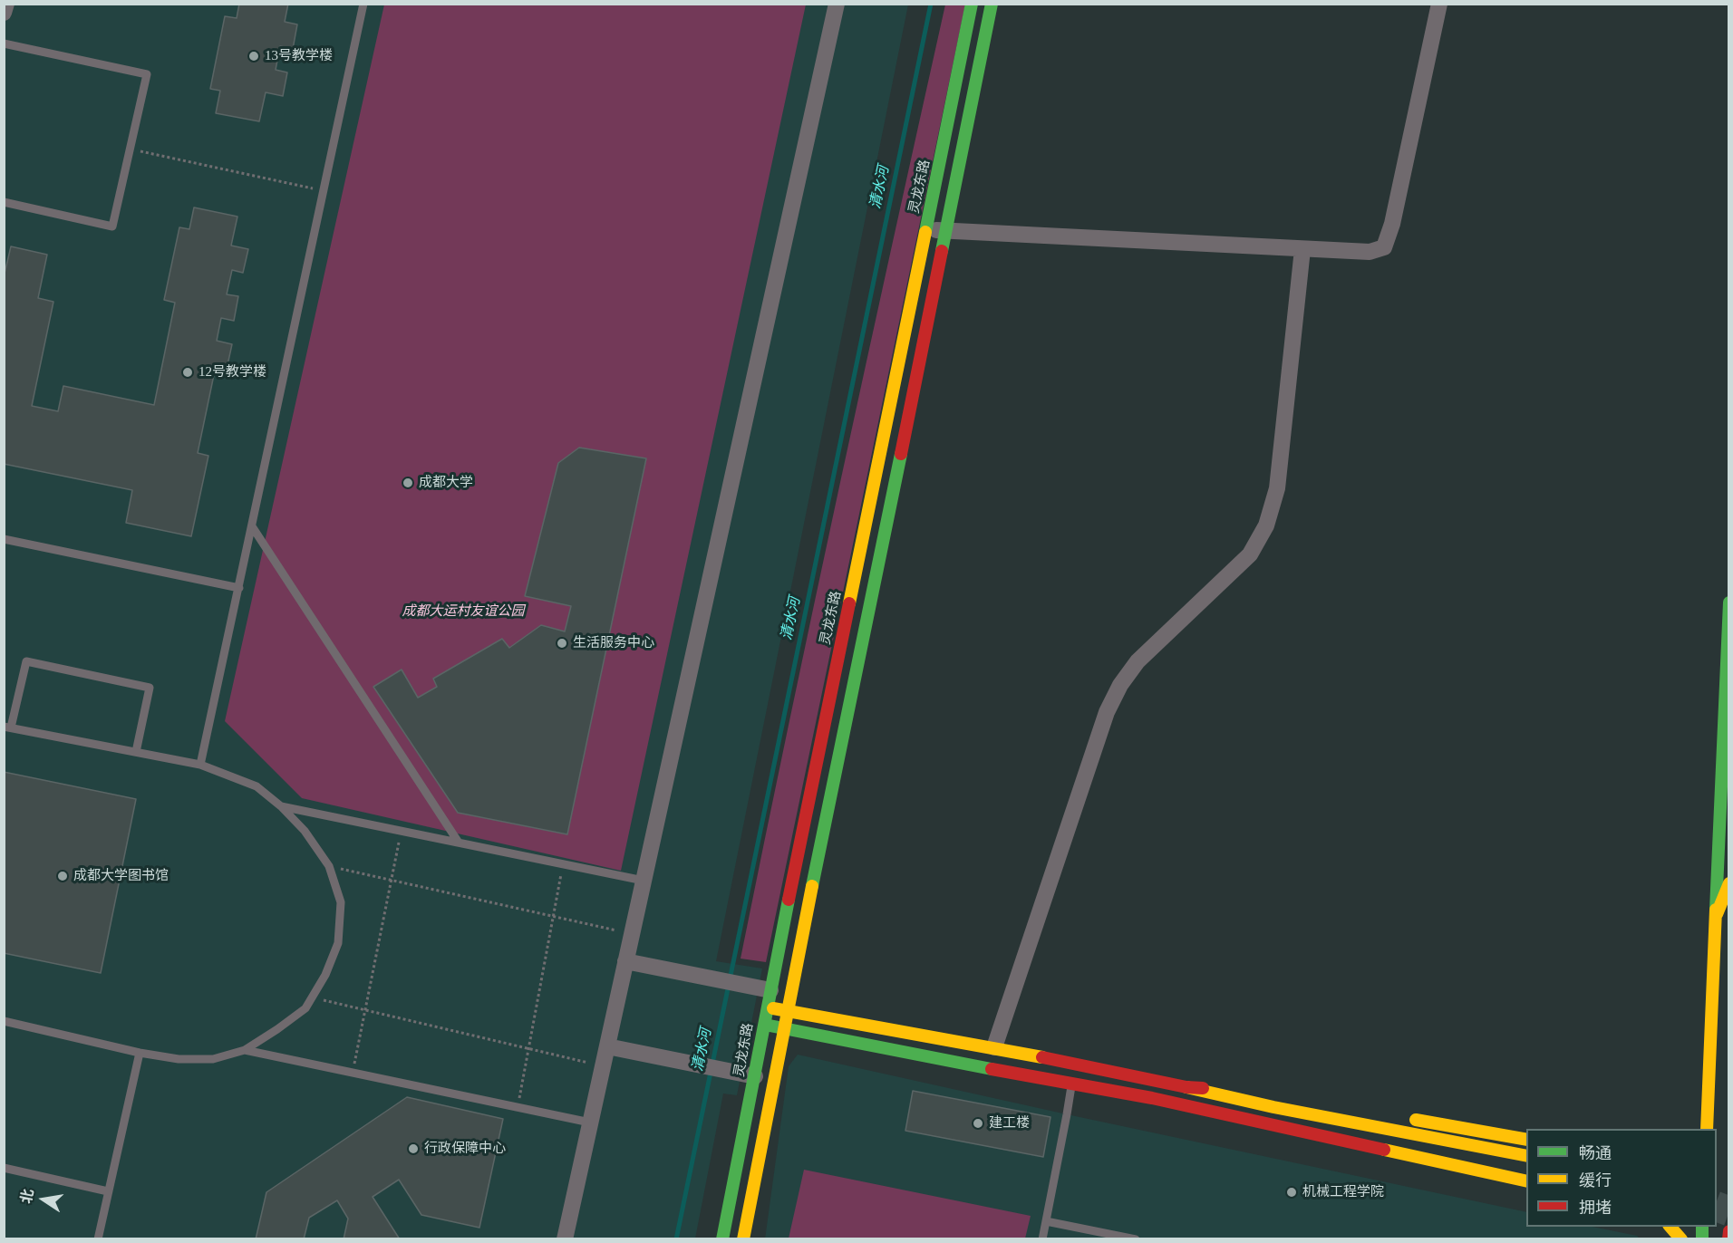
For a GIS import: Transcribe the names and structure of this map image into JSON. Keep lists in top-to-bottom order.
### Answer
{
  "streets": {
    "main road": ["灵龙东路"]
  },
  "water": ["清水河"],
  "parks": ["成都大运村友谊公园"],
  "places": [
    "13号教学楼",
    "12号教学楼",
    "成都大学",
    "生活服务中心",
    "成都大学图书馆",
    "建工楼",
    "行政保障中心",
    "机械工程学院"
  ],
  "legend": ["畅通", "缓行", "拥堵"],
  "north": "left"
}
